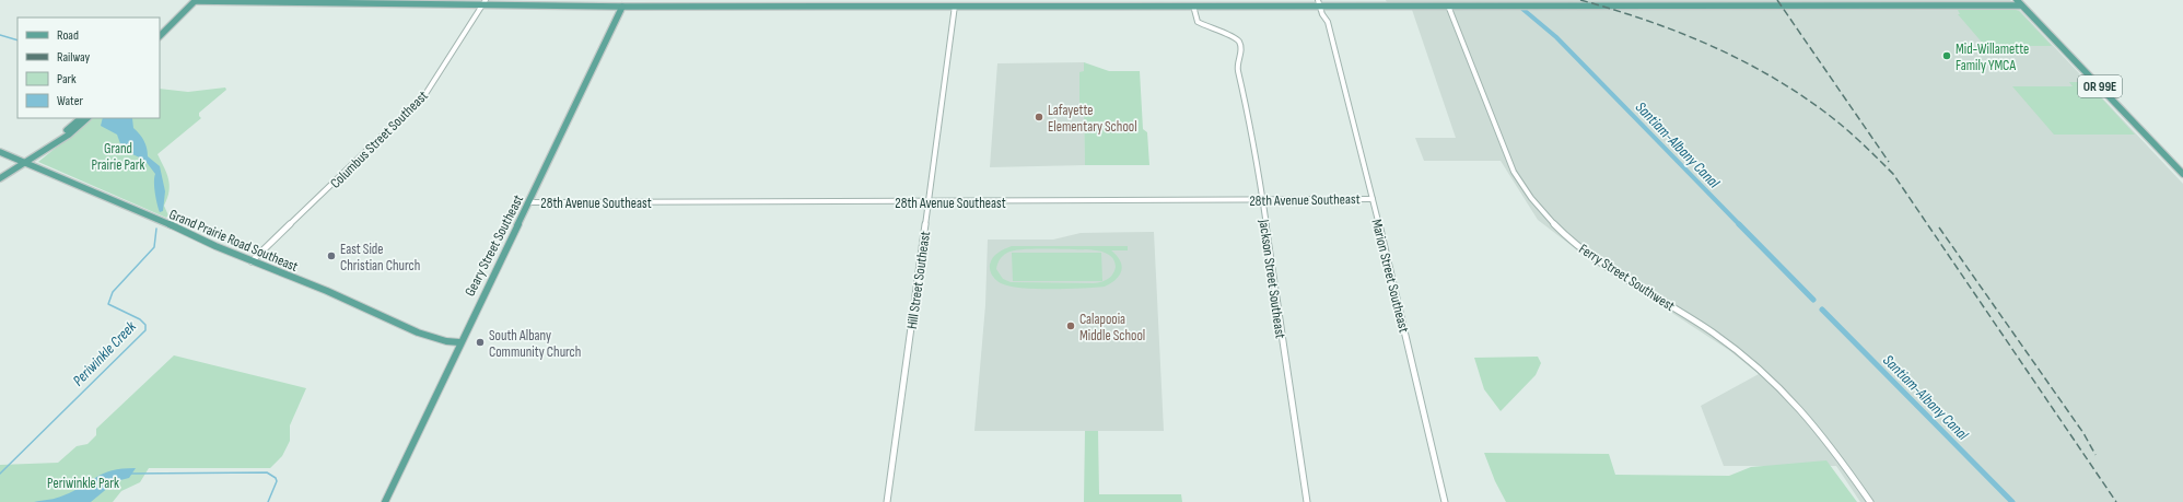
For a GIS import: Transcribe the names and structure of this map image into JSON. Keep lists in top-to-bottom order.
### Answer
{
  "streets": {
    "main road": ["OR 99E", "Grand Prairie Road Southeast", "Geary Street Southeast"],
    "street": [
      "Columbus Street Southeast",
      "28th Avenue Southeast",
      "Marion Street Southeast",
      "Ferry Street Southwest",
      "Jackson Street Southeast",
      "Hill Street Southeast"
    ]
  },
  "crossings": [
    ["Columbus Street Southeast", "Grand Prairie Road Southeast"],
    ["28th Avenue Southeast", "Geary Street Southeast"],
    ["28th Avenue Southeast", "Marion Street Southeast"],
    ["28th Avenue Southeast", "Jackson Street Southeast"],
    ["28th Avenue Southeast", "Hill Street Southeast"],
    ["Grand Prairie Road Southeast", "Geary Street Southeast"]
  ],
  "water": ["Santiam-Albany Canal", "Periwinkle Creek"],
  "parks": ["Grand Prairie Park", "Periwinkle Park"],
  "places": [
    "Mid-Willamette Family YMCA",
    "Lafayette Elementary School",
    "East Side Christian Church",
    "Calapooia Middle School",
    "South Albany Community Church"
  ],
  "legend": [
    "Road",
    "Railway",
    "Park",
    "Water"
  ]
}
